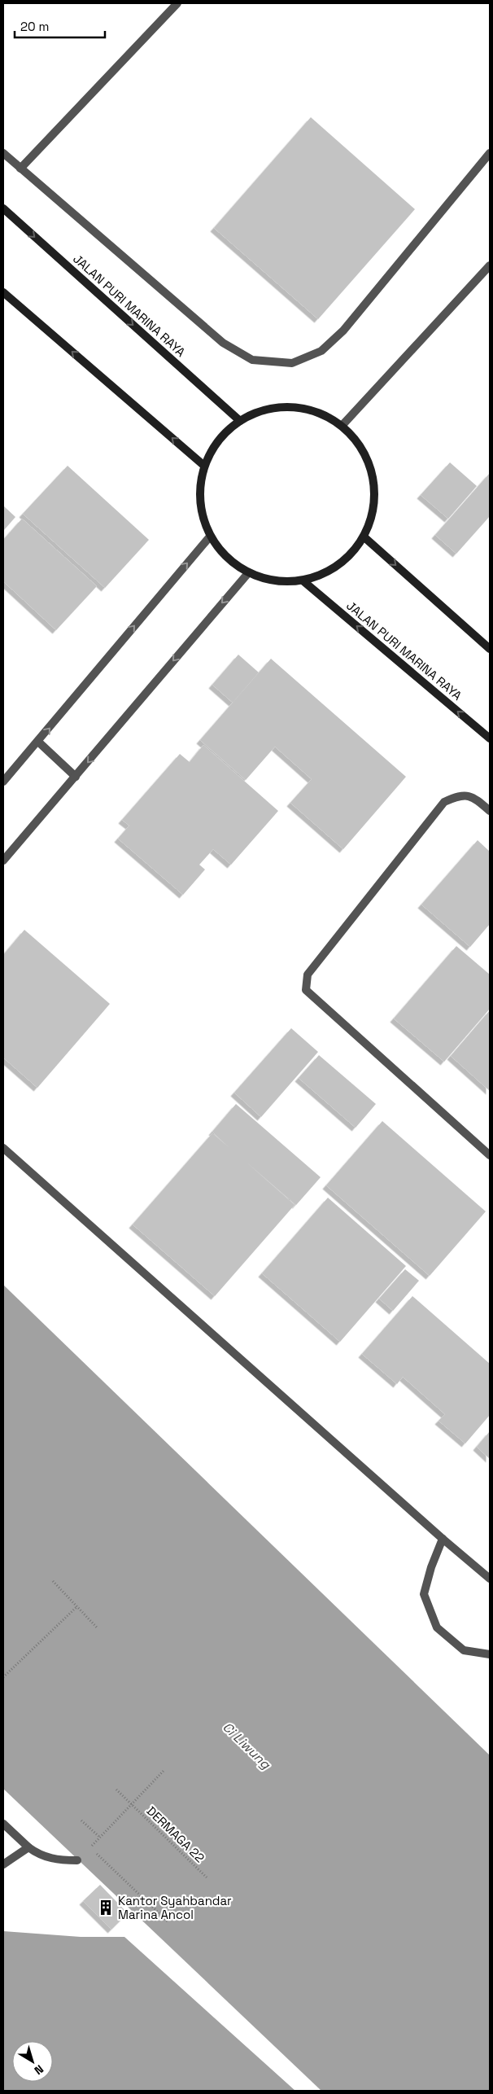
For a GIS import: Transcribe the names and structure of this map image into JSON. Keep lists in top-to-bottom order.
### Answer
{
  "streets": {
    "street": ["JALAN PURI MARINA RAYA"],
    "path": ["DERMAGA 22"]
  },
  "water": ["Ci Liwung"],
  "places": {
    "building": ["Kantor Syahbandar Marina Ancol"]
  },
  "scale_bar": "20 m",
  "north": "bottom right"
}
